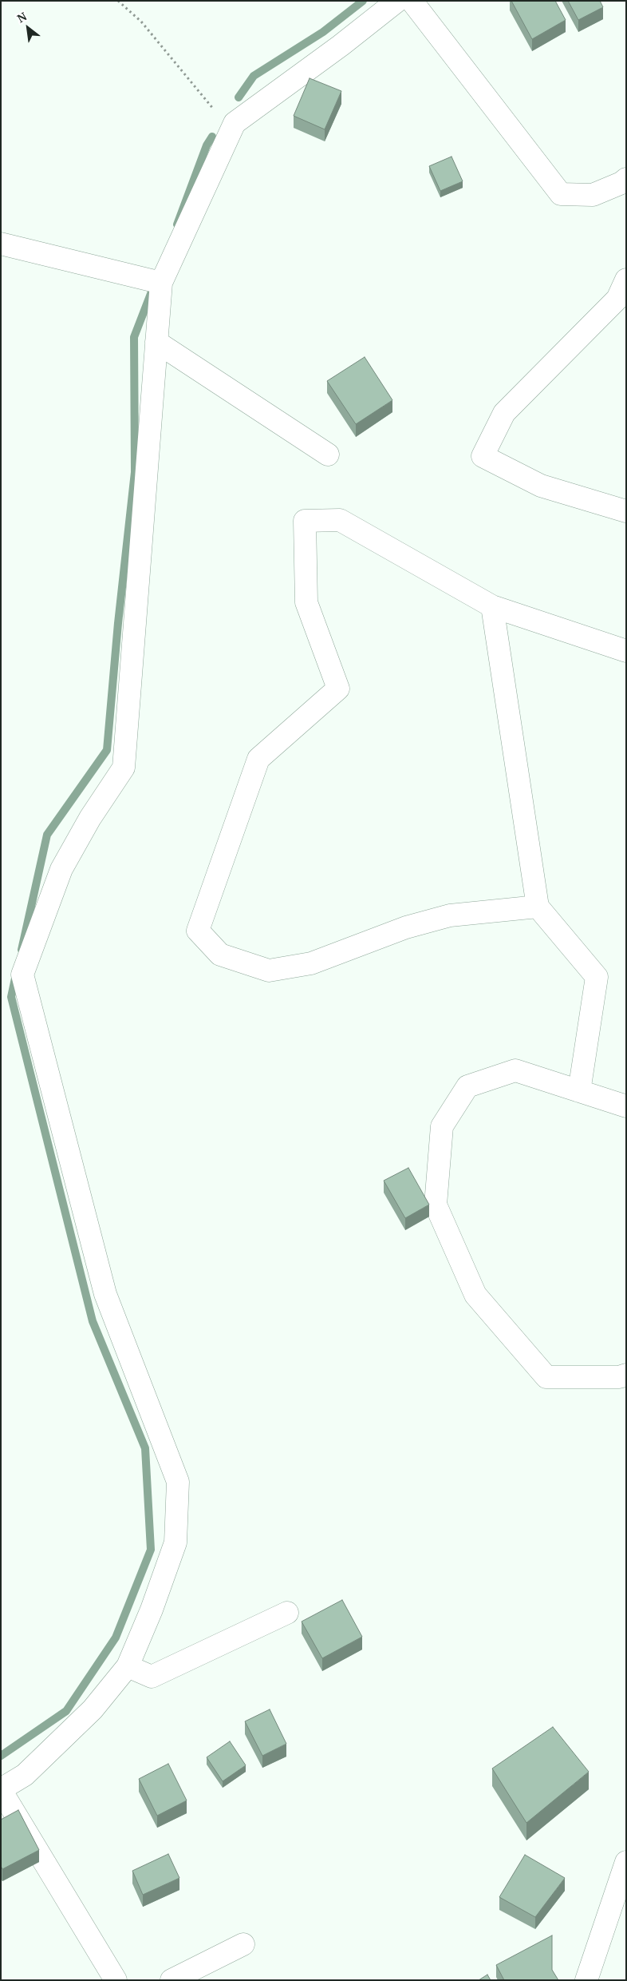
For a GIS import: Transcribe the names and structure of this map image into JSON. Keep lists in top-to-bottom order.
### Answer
{
  "north": "top left"
}
